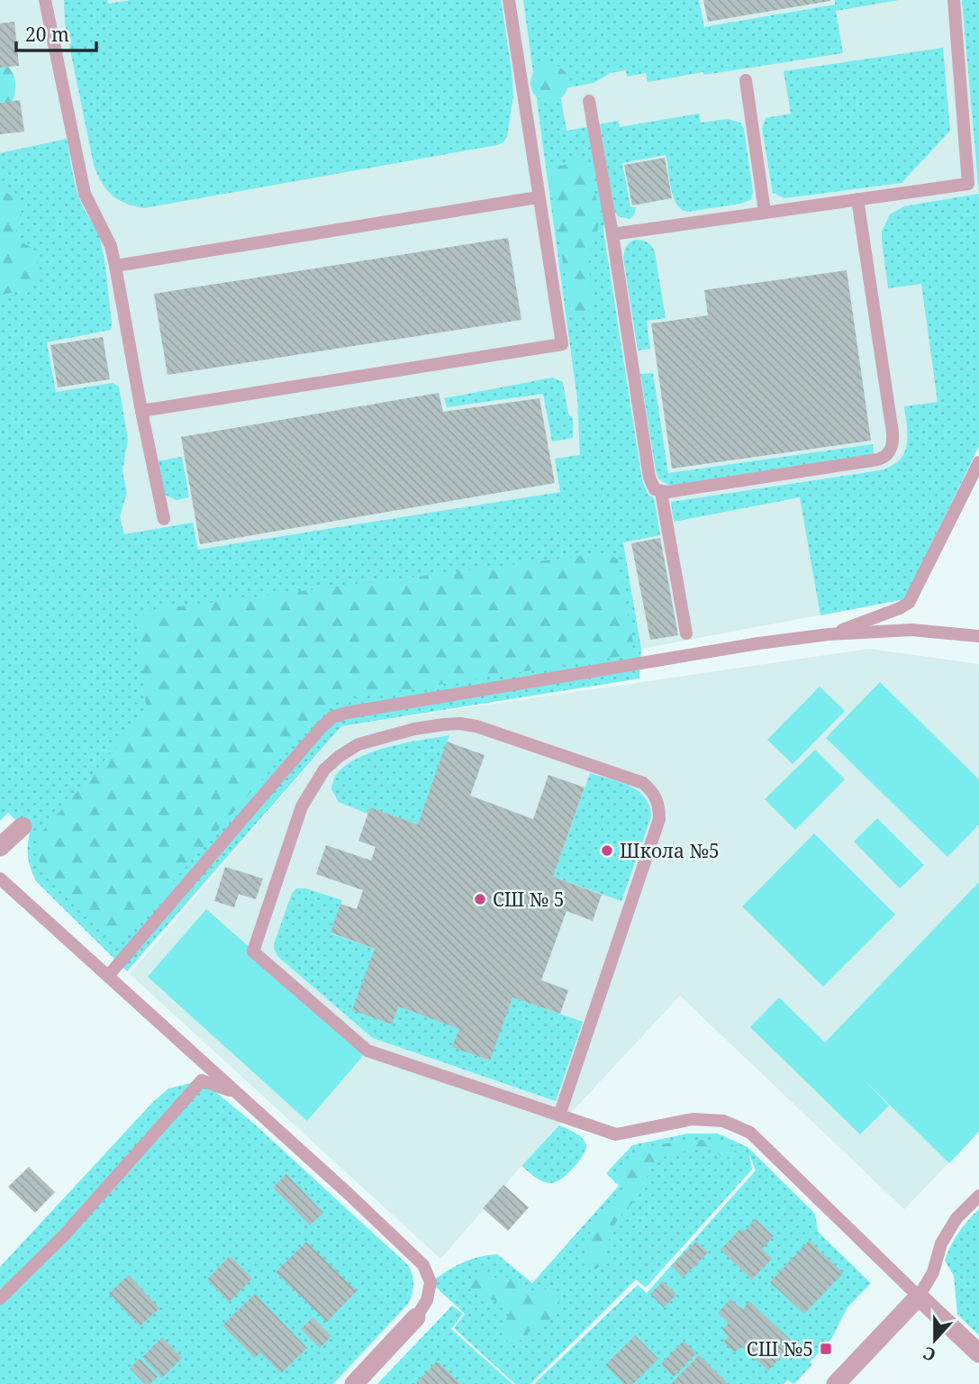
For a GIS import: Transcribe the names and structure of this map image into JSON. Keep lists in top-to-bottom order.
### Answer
{
  "places": {
    "other": ["Школа №5", "СШ № 5"],
    "transit": ["СШ №5"]
  },
  "scale_bar": "20 m",
  "north": "bottom"
}
